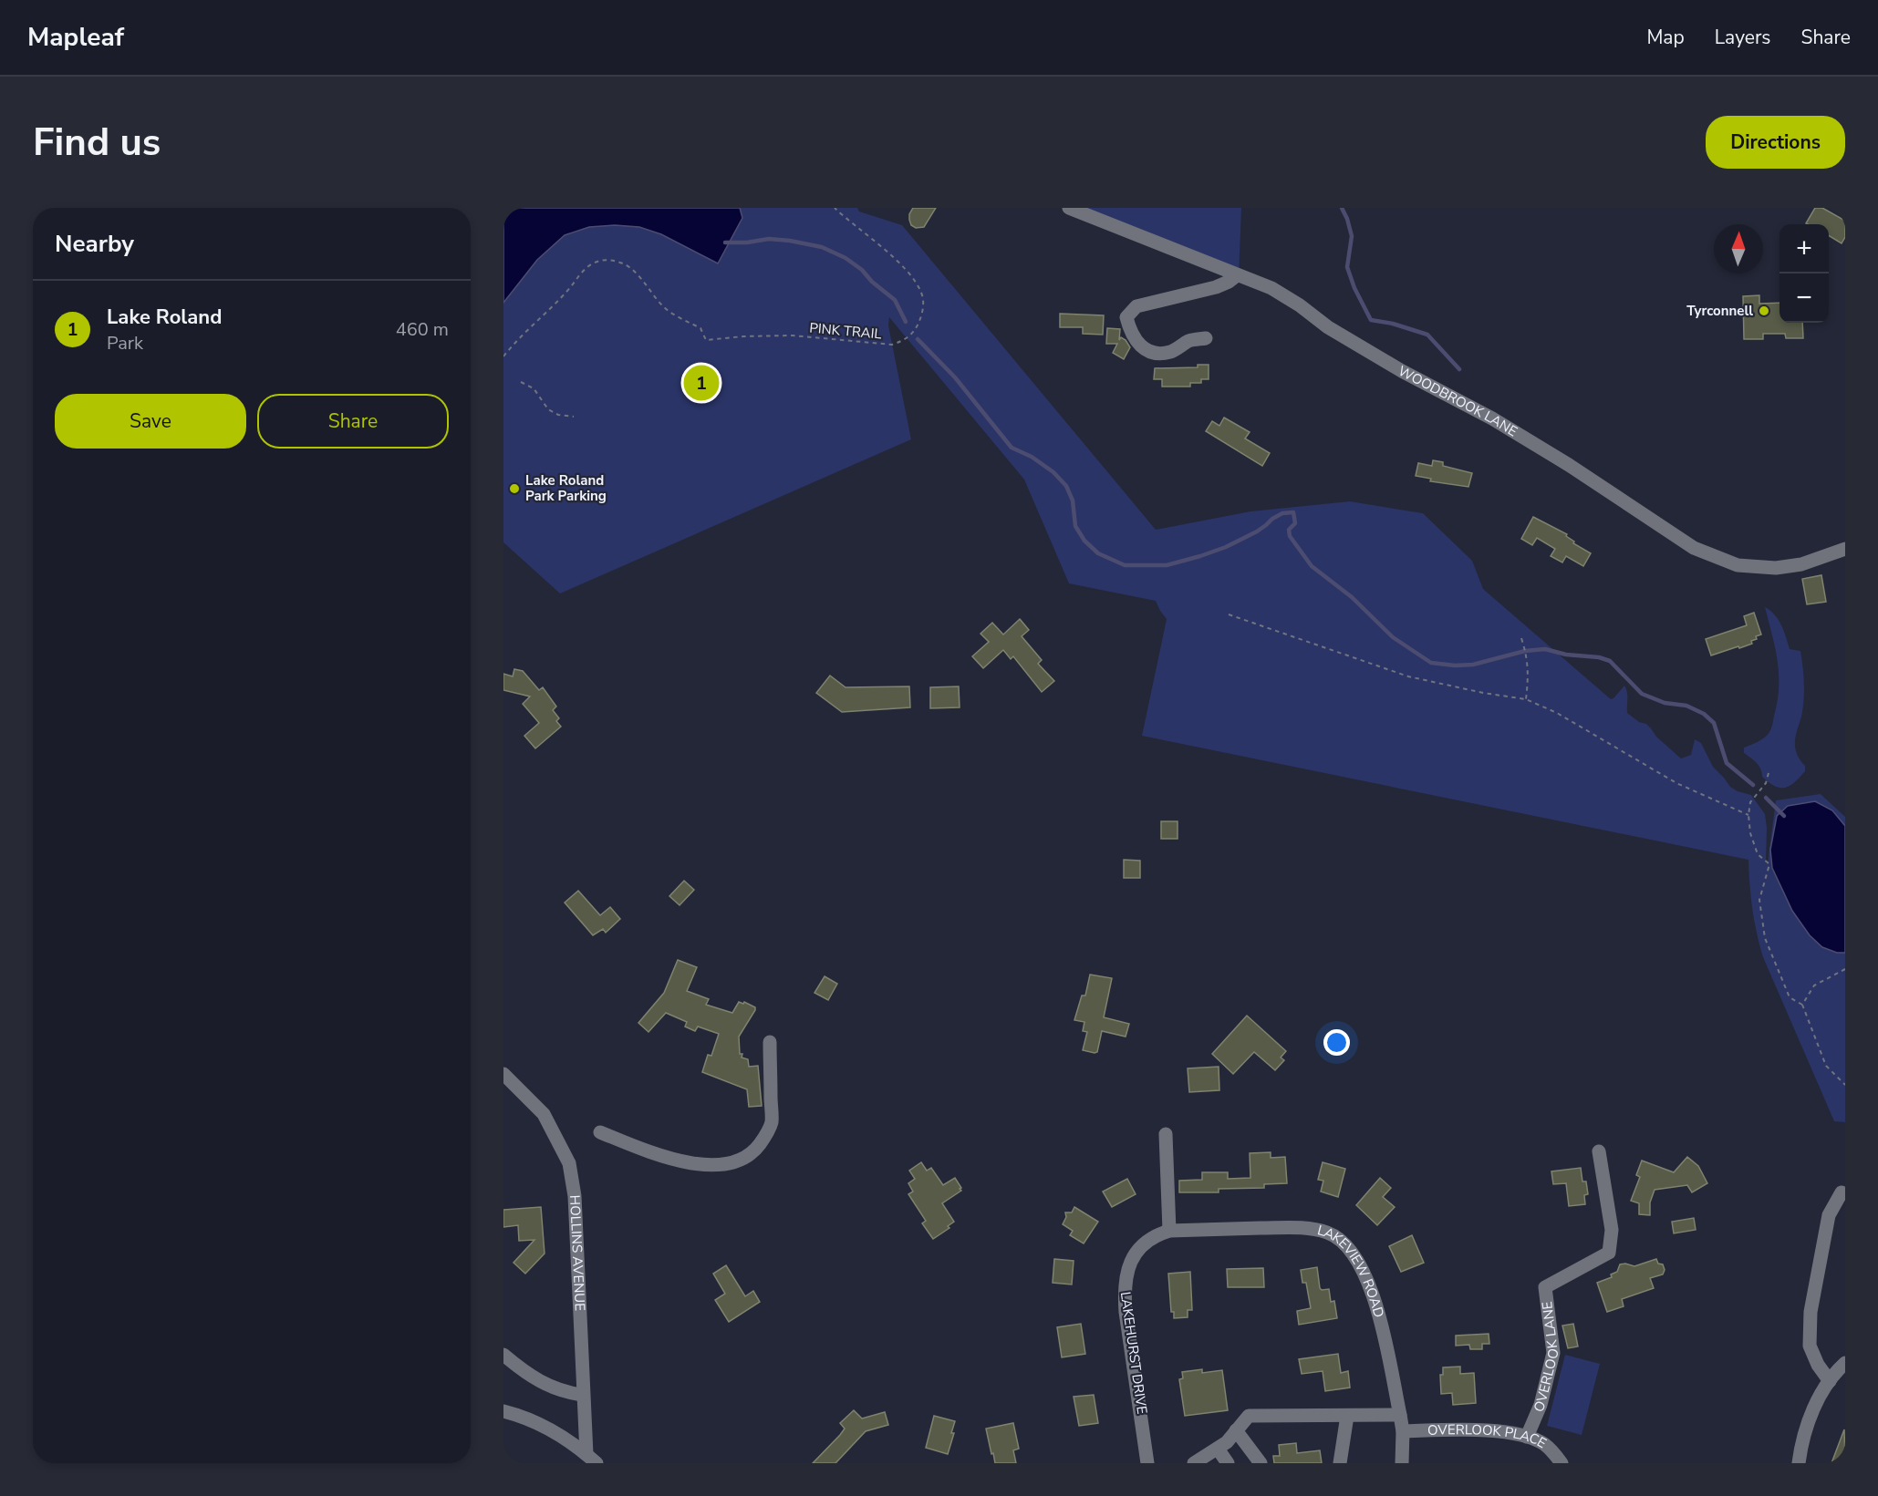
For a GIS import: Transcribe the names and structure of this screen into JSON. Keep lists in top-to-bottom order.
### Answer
{
  "streets": {
    "street": [
      "WOODBROOK LANE",
      "HOLLINS AVENUE",
      "LAKEVIEW ROAD",
      "LAKEHURST DRIVE",
      "OVERLOOK LANE",
      "OVERLOOK PLACE"
    ],
    "path": ["PINK TRAIL"]
  },
  "crossings": [
    ["LAKEVIEW ROAD", "LAKEHURST DRIVE"],
    ["LAKEVIEW ROAD", "OVERLOOK PLACE"],
    ["OVERLOOK LANE", "OVERLOOK PLACE"]
  ],
  "places": ["Tyrconnell", "Lake Roland Park Parking"],
  "north": "top",
  "page": {
    "header": "Mapleaf",
    "nav": ["Map", "Layers", "Share"],
    "buttons": [
      "Directions",
      ["Save", "Share"]
    ],
    "title": "Find us",
    "heading": "Nearby",
    "map_buttons": ["+", "−"],
    "list": [
      {
        "mark": "1",
        "name": "Lake Roland",
        "note": "Park",
        "value": "460 m"
      }
    ],
    "pins": "1"
  }
}
